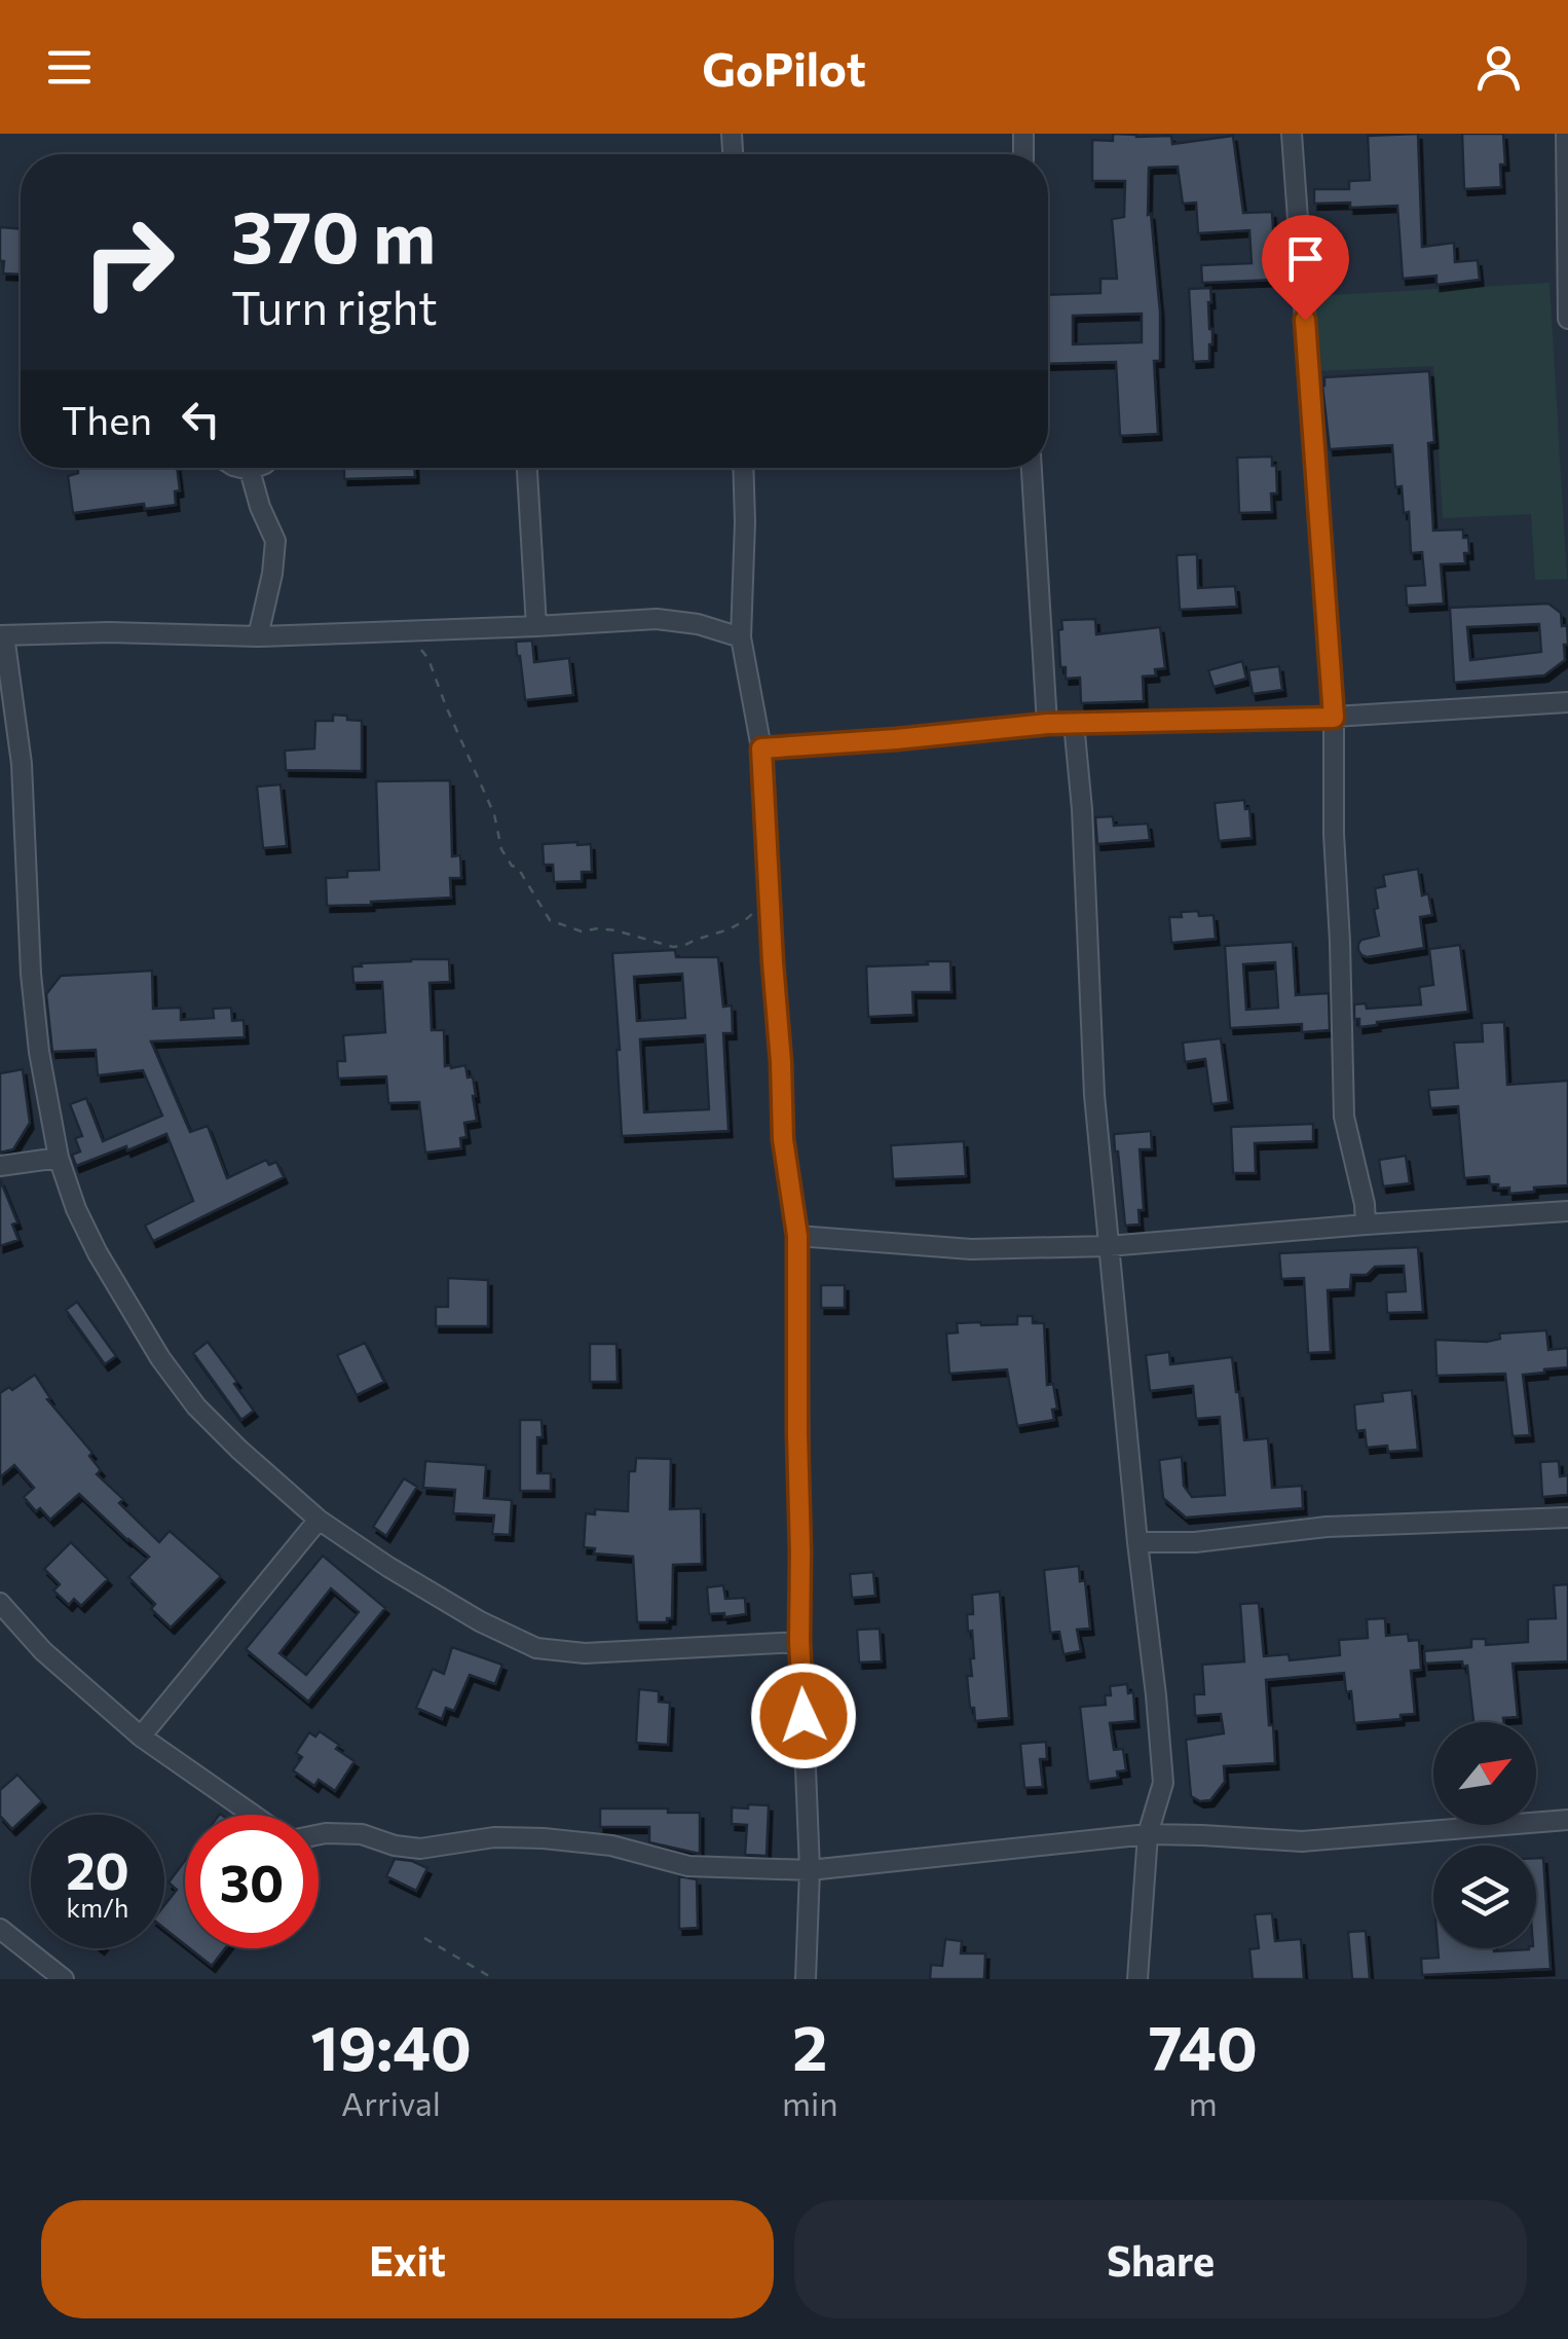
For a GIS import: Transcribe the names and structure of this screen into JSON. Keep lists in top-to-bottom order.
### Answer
{
  "north": "top right",
  "page": {
    "header": "GoPilot",
    "turn": ["370 m", "Turn right"],
    "then": "Then",
    "speed": "20 km/h",
    "limit": "30",
    "eta": [
      "19:40",
      "Arrival",
      "2",
      "min",
      "740",
      "m"
    ],
    "buttons": ["Exit", "Share"]
  }
}
